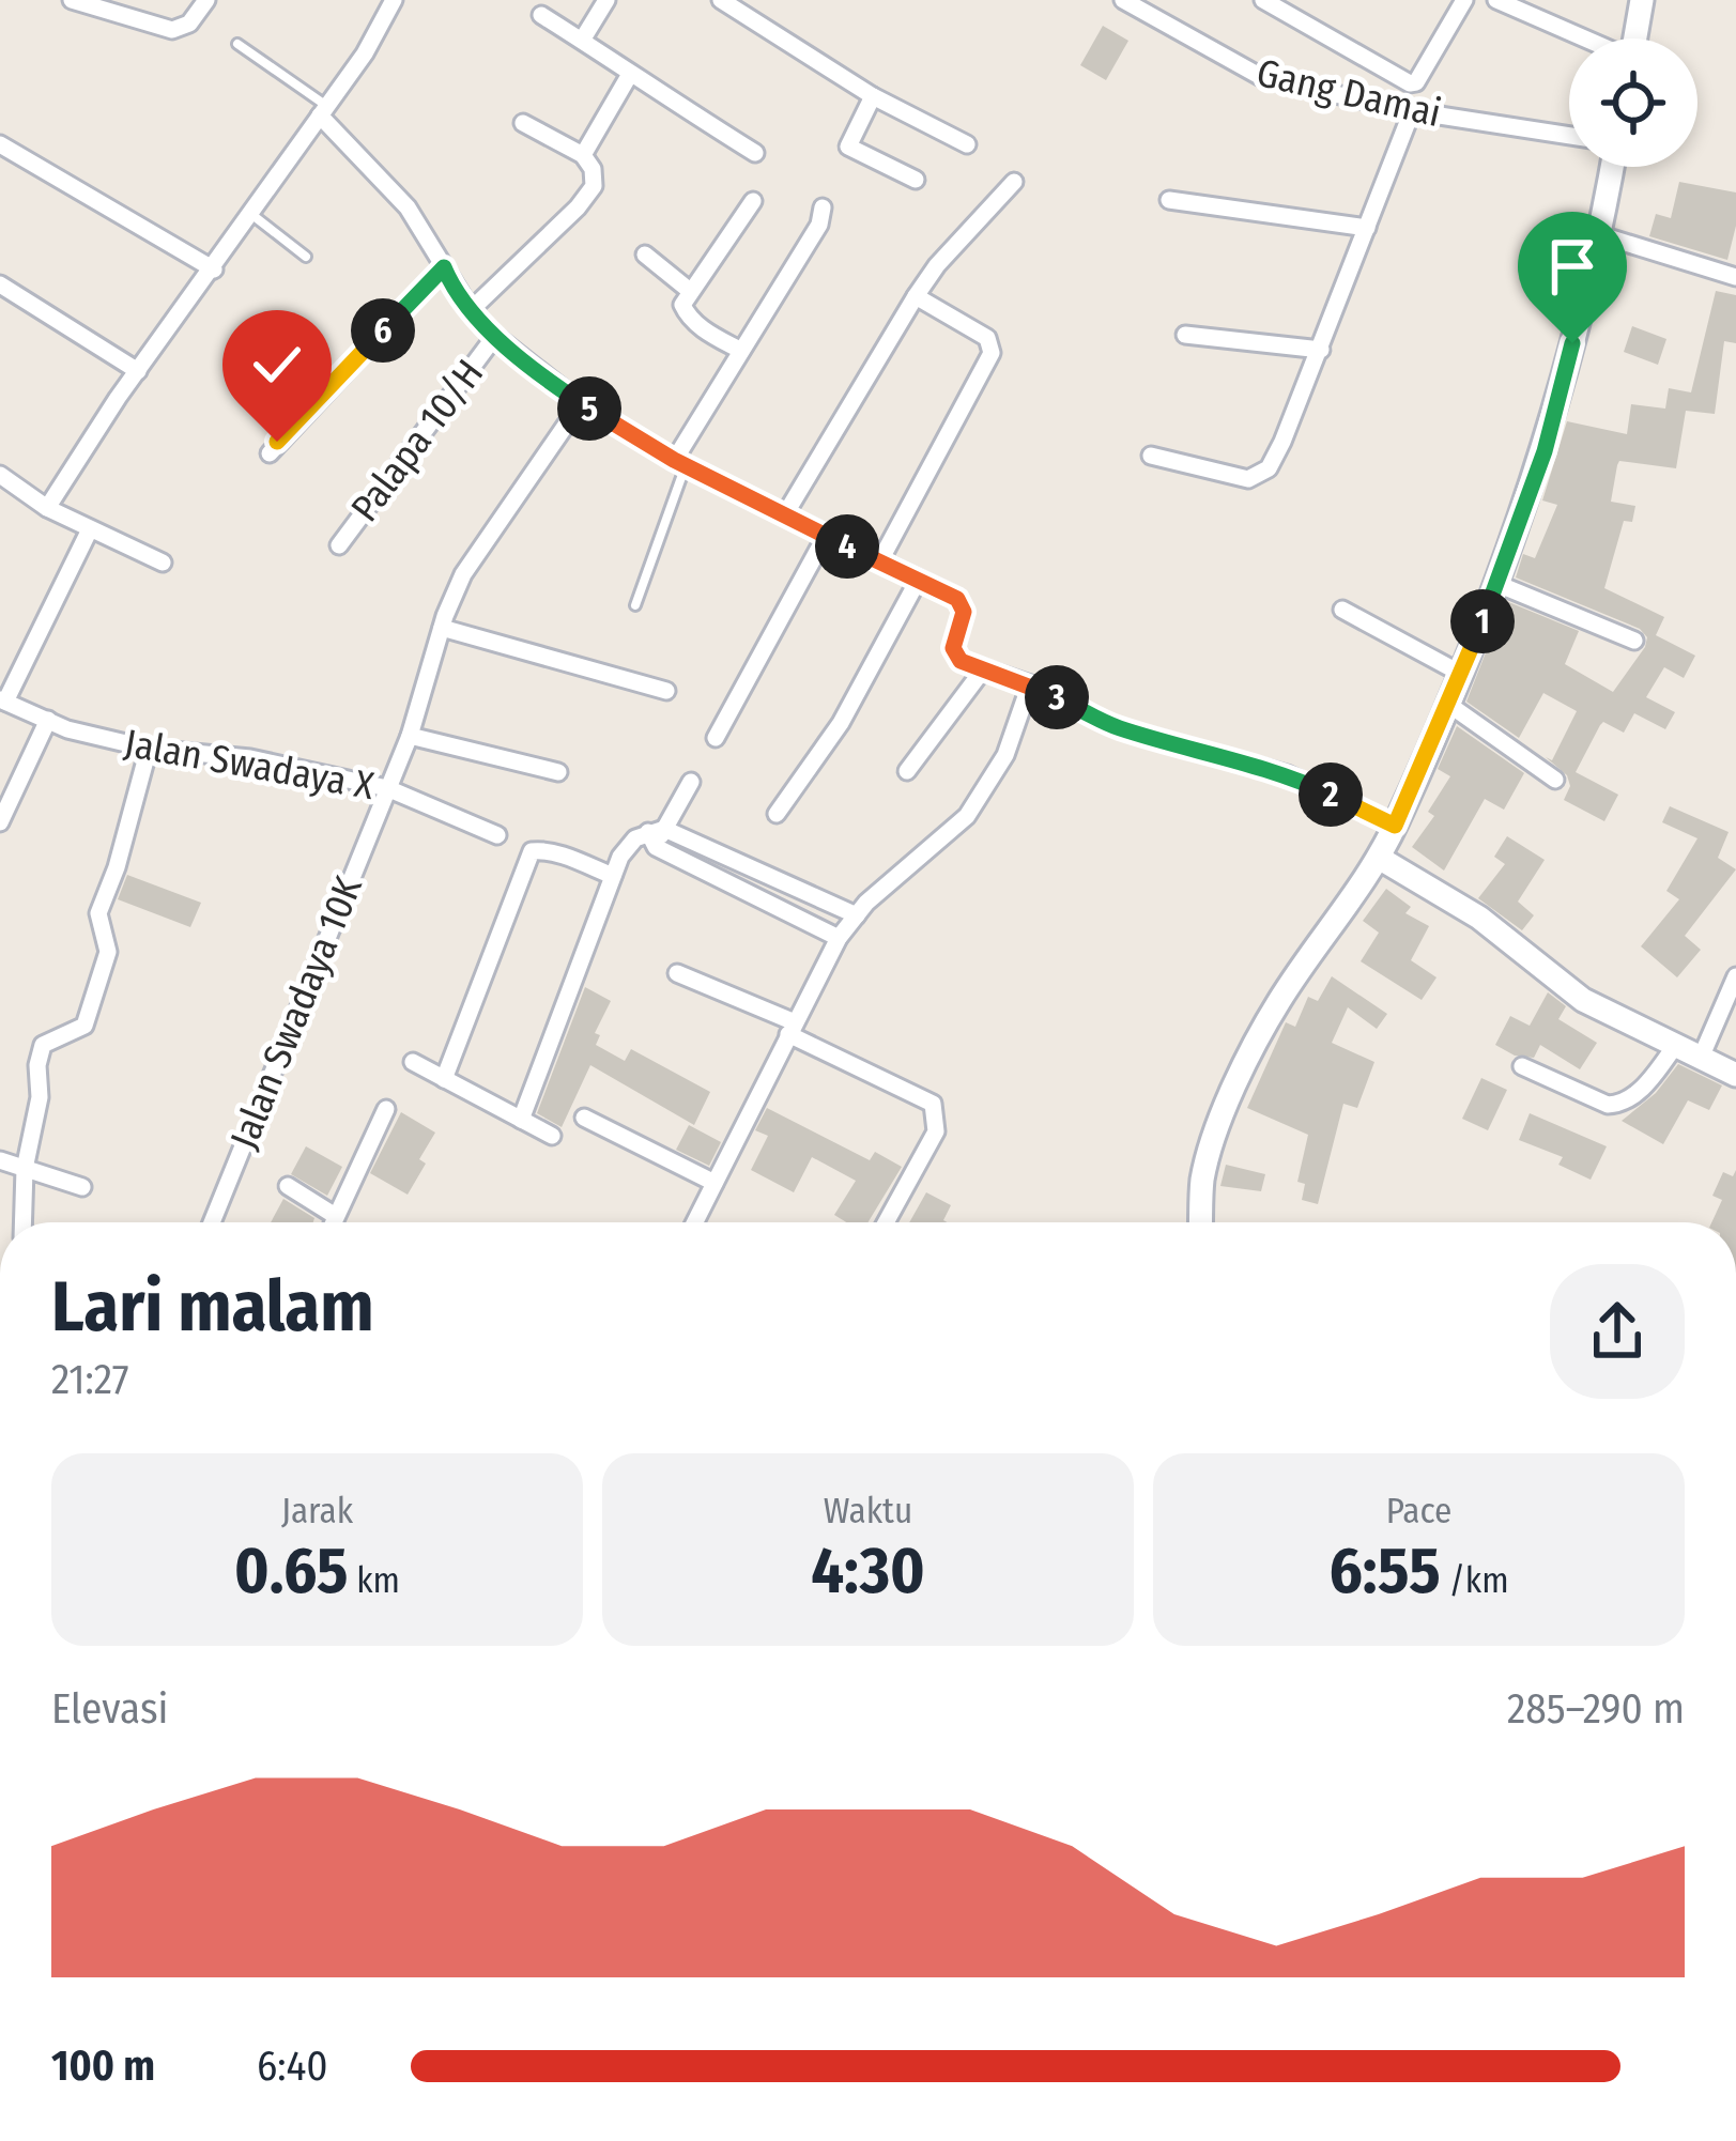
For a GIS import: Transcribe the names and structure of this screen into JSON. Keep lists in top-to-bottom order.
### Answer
{
  "streets": {
    "street": [
      "Gang Damai",
      "Palapa 10/H",
      "Jalan Swadaya X",
      "Jalan Swadaya 10K"
    ]
  },
  "crossings": [
    ["Jalan Swadaya X", "Jalan Swadaya 10K"]
  ],
  "page": {
    "pins": [
      "6",
      "5",
      "4",
      "1",
      "3",
      "2"
    ],
    "heading": ["Lari malam", "21:27"],
    "stats": [
      ["Jarak", "0.65 km"],
      ["Waktu", "4:30"],
      ["Pace", "6:55 /km"]
    ],
    "chart": ["Elevasi", "285–290 m"],
    "list": [
      {
        "name": "100 m",
        "note": "6:40"
      }
    ]
  }
}
